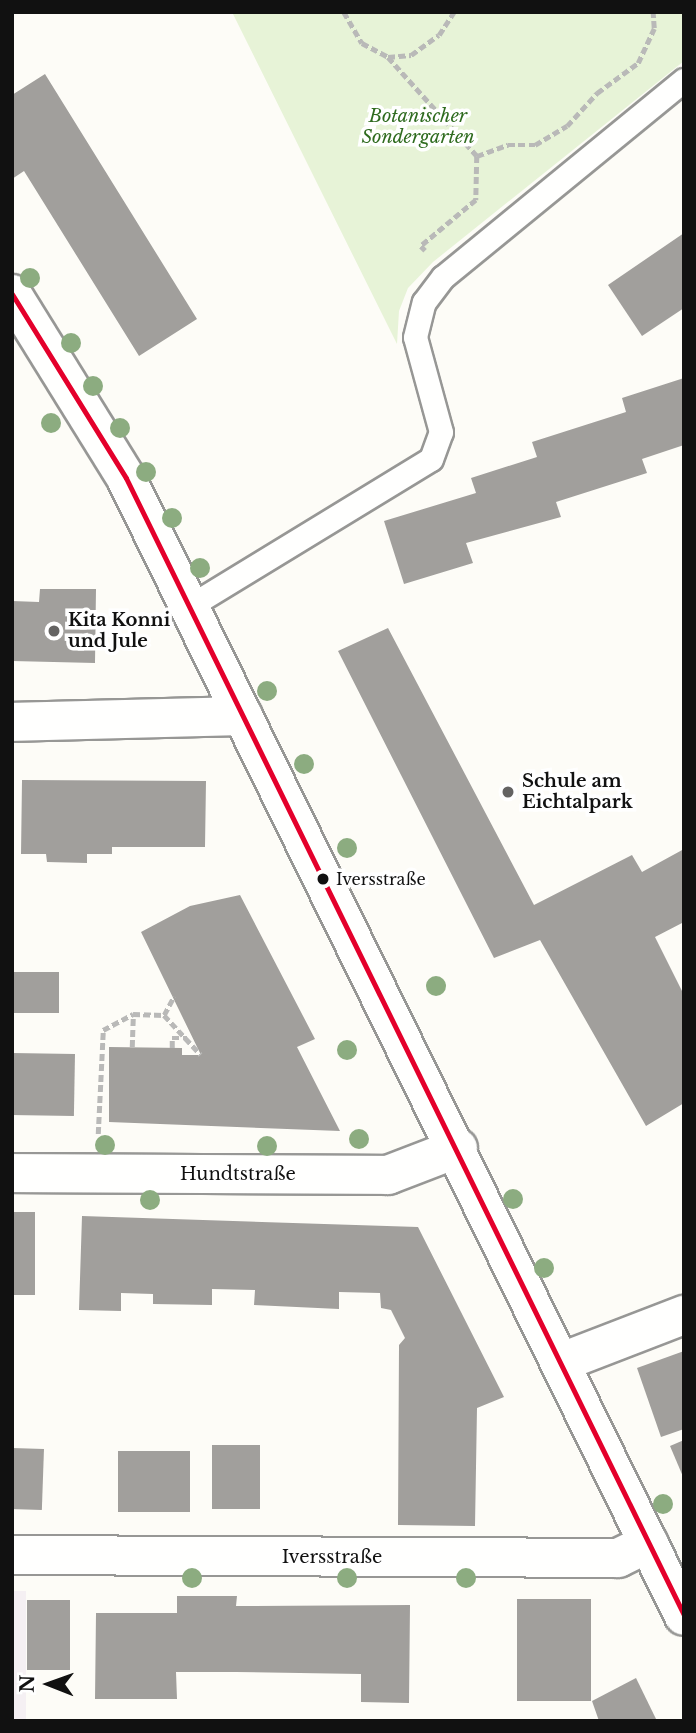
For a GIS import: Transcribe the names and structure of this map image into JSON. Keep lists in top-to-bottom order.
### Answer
{
  "streets": {
    "street": ["Hundtstraße", "Iversstraße"]
  },
  "parks": ["Botanischer Sondergarten"],
  "places": ["Kita Konni und Jule", "Schule am Eichtalpark", "Iversstraße"],
  "north": "left"
}
